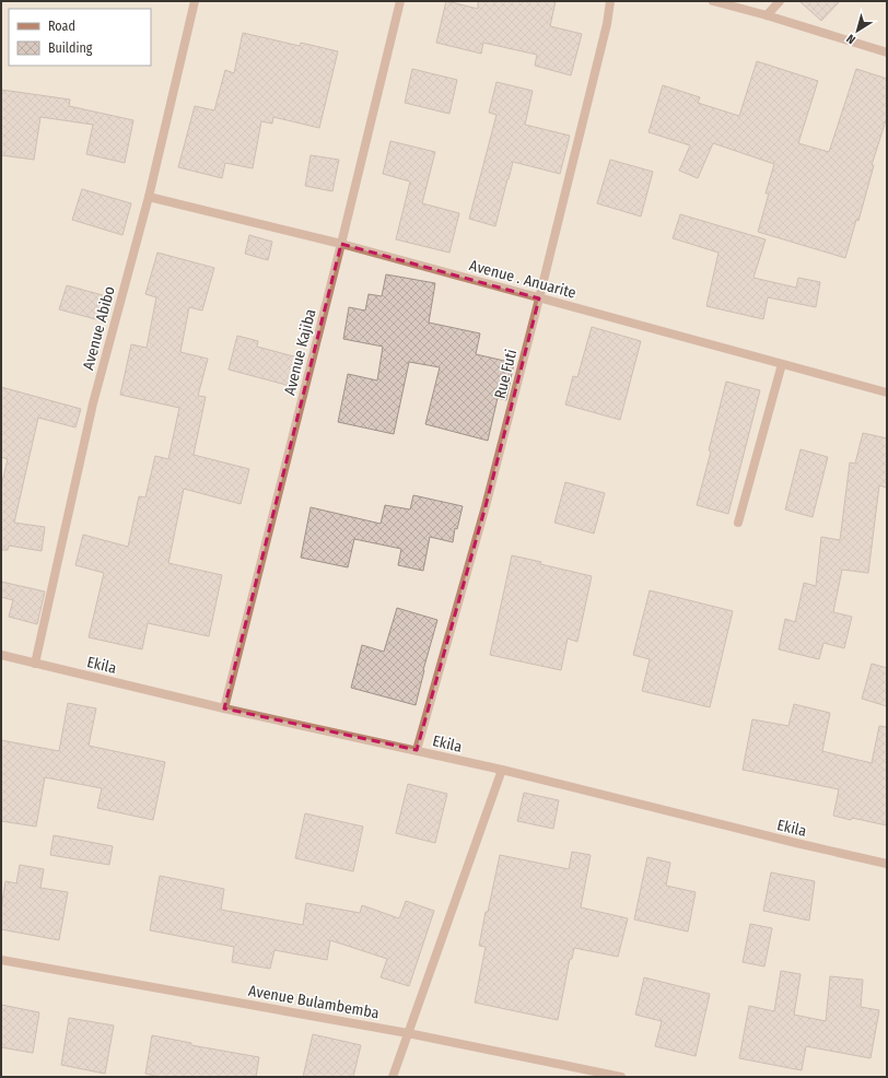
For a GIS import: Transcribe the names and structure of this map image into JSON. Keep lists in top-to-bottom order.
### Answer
{
  "streets": {
    "street": [
      "Avenue . Anuarite",
      "Avenue Abibo",
      "Avenue Kajiba",
      "Rue Futi",
      "Ekila",
      "Avenue Bulambemba"
    ]
  },
  "crossings": [
    ["Avenue . Anuarite", "Avenue Abibo"],
    ["Avenue . Anuarite", "Avenue Kajiba"],
    ["Avenue . Anuarite", "Rue Futi"],
    ["Avenue Abibo", "Ekila"],
    ["Avenue Kajiba", "Ekila"],
    ["Rue Futi", "Ekila"]
  ],
  "legend": ["Road", "Building"],
  "north": "bottom left"
}
